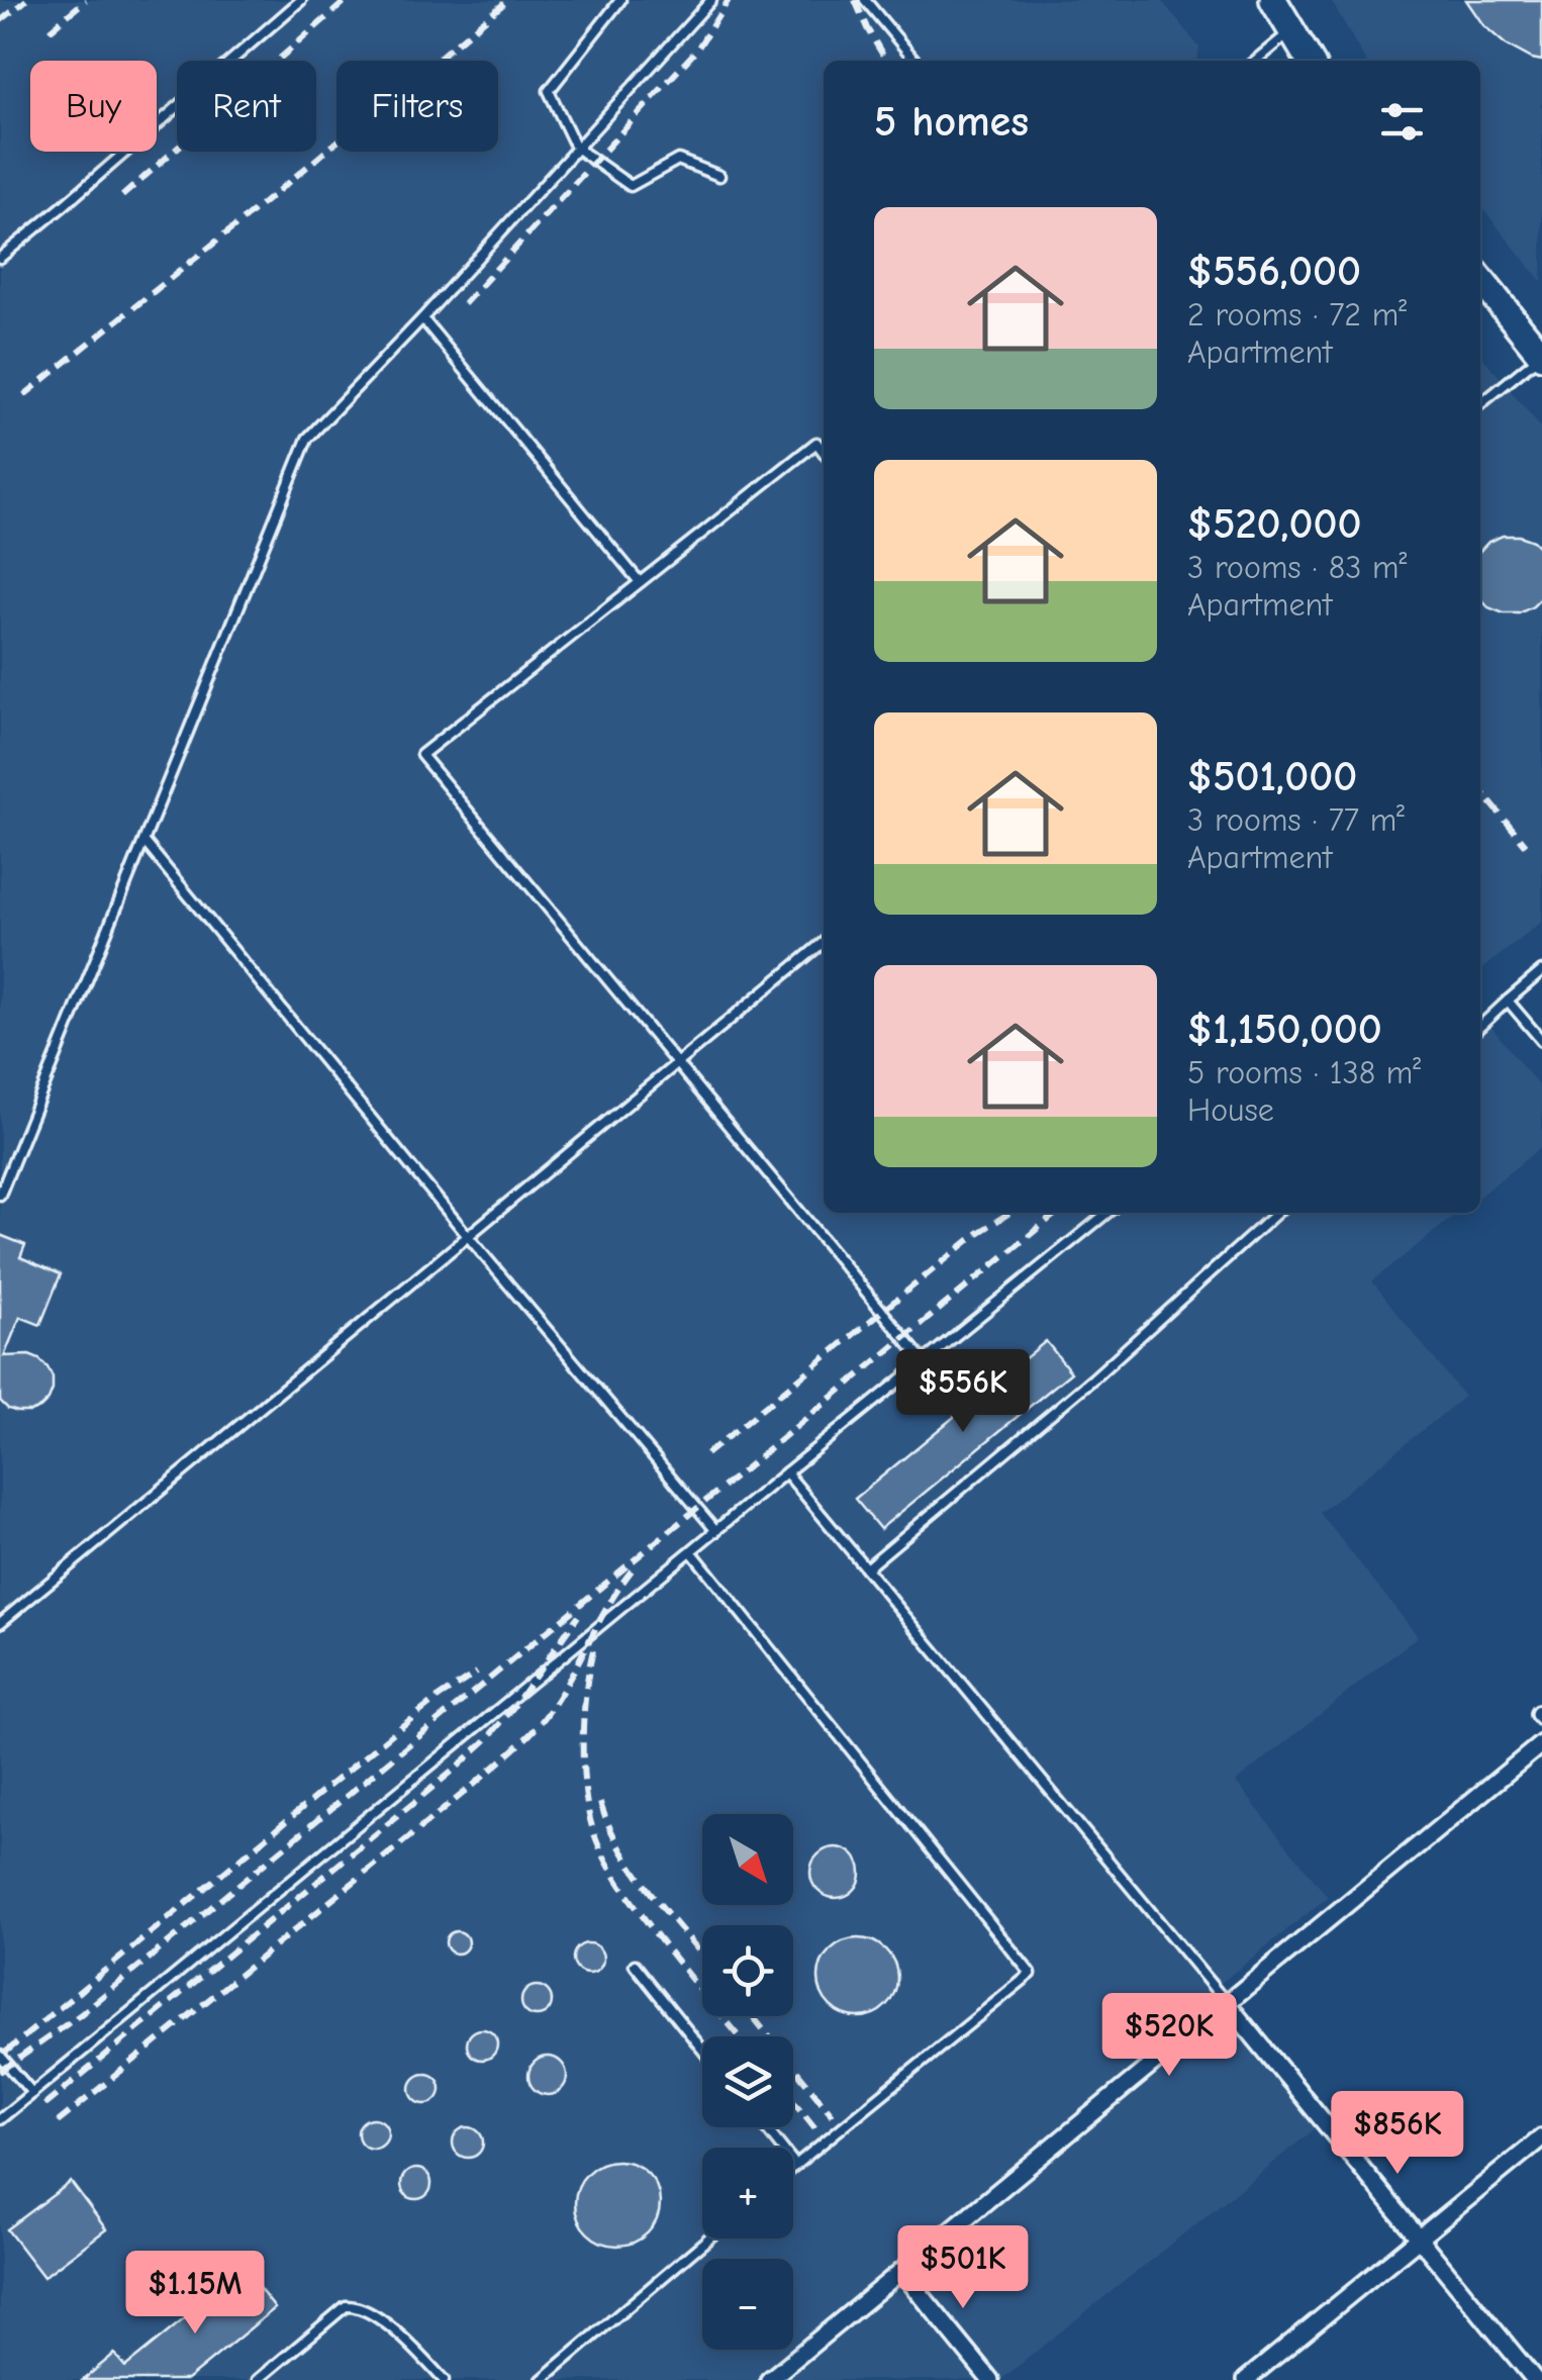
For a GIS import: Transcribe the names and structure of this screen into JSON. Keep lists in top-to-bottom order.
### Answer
{
  "north": "bottom right",
  "page": {
    "chip": ["Buy", "Rent", "Filters"],
    "heading": "5 homes",
    "list": [
      {
        "name": "$556,000",
        "note": "2 rooms · 72 m² · Apartment"
      },
      {
        "name": "$520,000",
        "note": "3 rooms · 83 m² · Apartment"
      },
      {
        "name": "$501,000",
        "note": "3 rooms · 77 m² · Apartment"
      },
      {
        "name": "$1,150,000",
        "note": "5 rooms · 138 m² · House"
      }
    ],
    "price": [
      "$556K",
      "$520K",
      "$856K",
      "$501K",
      "$1.15M"
    ],
    "map_buttons": ["+", "−"]
  }
}
